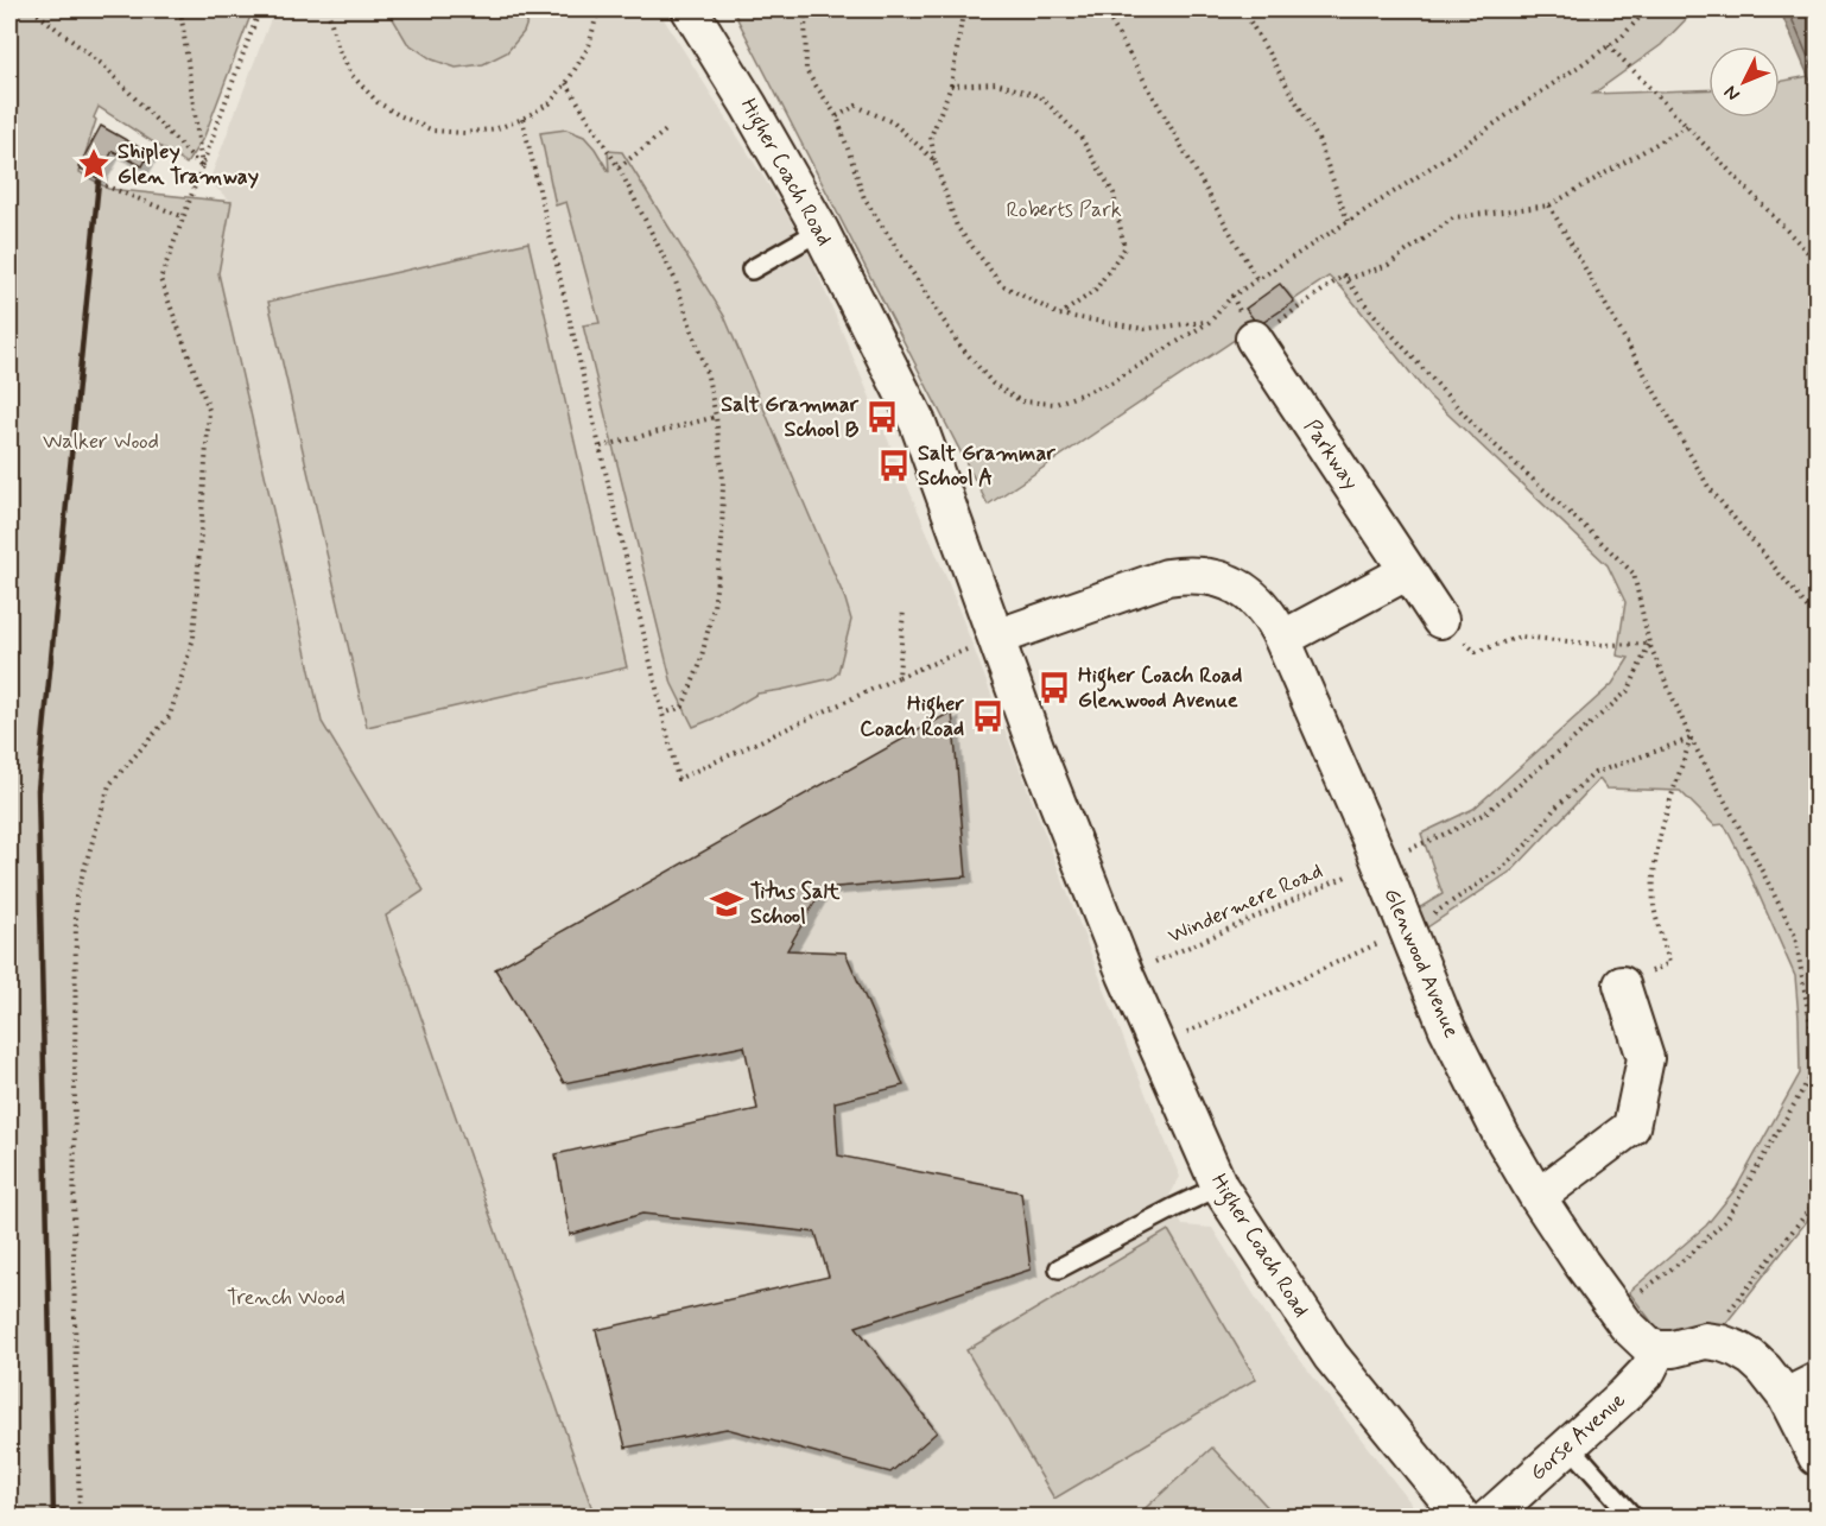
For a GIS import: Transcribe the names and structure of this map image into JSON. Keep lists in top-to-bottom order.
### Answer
{
  "streets": {
    "street": [
      "Higher Coach Road",
      "Parkway",
      "Glenwood Avenue",
      "Gorse Avenue"
    ],
    "path": ["Windermere Road"]
  },
  "crossings": [
    ["Higher Coach Road", "Windermere Road"],
    ["Higher Coach Road", "Glenwood Avenue"],
    ["Windermere Road", "Glenwood Avenue"],
    ["Glenwood Avenue", "Gorse Avenue"]
  ],
  "parks": ["Roberts Park", "Walker Wood", "Trench Wood"],
  "places": {
    "place": ["Shipley Glen Tramway"],
    "bus stop": [
      "Salt Grammar School B",
      "Salt Grammar School A",
      "Higher Coach Road Glenwood Avenue",
      "Higher Coach Road"
    ],
    "school or university": ["Titus Salt School"]
  },
  "north": "bottom left"
}
